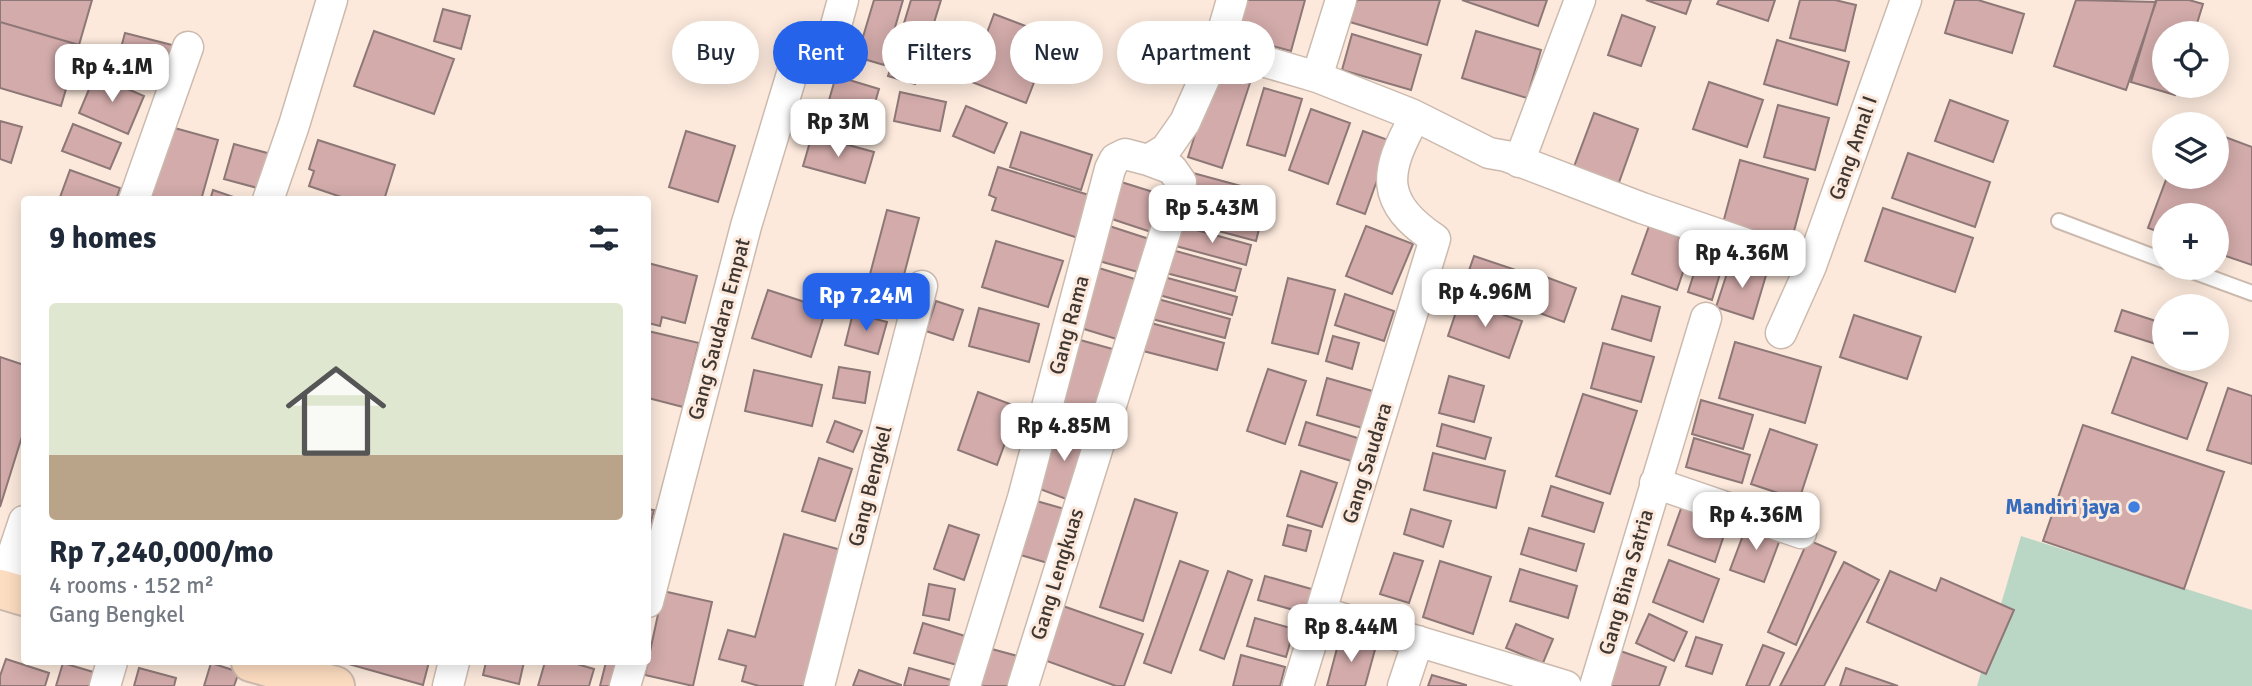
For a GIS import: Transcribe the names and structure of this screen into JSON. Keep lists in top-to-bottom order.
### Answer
{
  "streets": {
    "street": [
      "Gang Amal I",
      "Gang Rama",
      "Gang Saudara Empat",
      "Gang Saudara",
      "Gang Bengkel",
      "Gang Lengkuas",
      "Gang Bina Satria"
    ]
  },
  "crossings": [
    ["Gang Rama", "Gang Lengkuas"]
  ],
  "places": ["Mandiri jaya"],
  "page": {
    "map_buttons": ["+", "−"],
    "chip": [
      "Buy",
      "Rent",
      "Filters",
      "New",
      "Apartment"
    ],
    "price": [
      "Rp 4.1M",
      "Rp 3M",
      "Rp 5.43M",
      "Rp 4.36M",
      "Rp 4.96M",
      "Rp 7.24M",
      "Rp 4.85M",
      "Rp 4.36M",
      "Rp 8.44M"
    ],
    "heading": "9 homes",
    "list": [
      {
        "name": "Rp 7,240,000/mo",
        "note": "4 rooms · 152 m² · Gang Bengkel"
      }
    ]
  }
}
